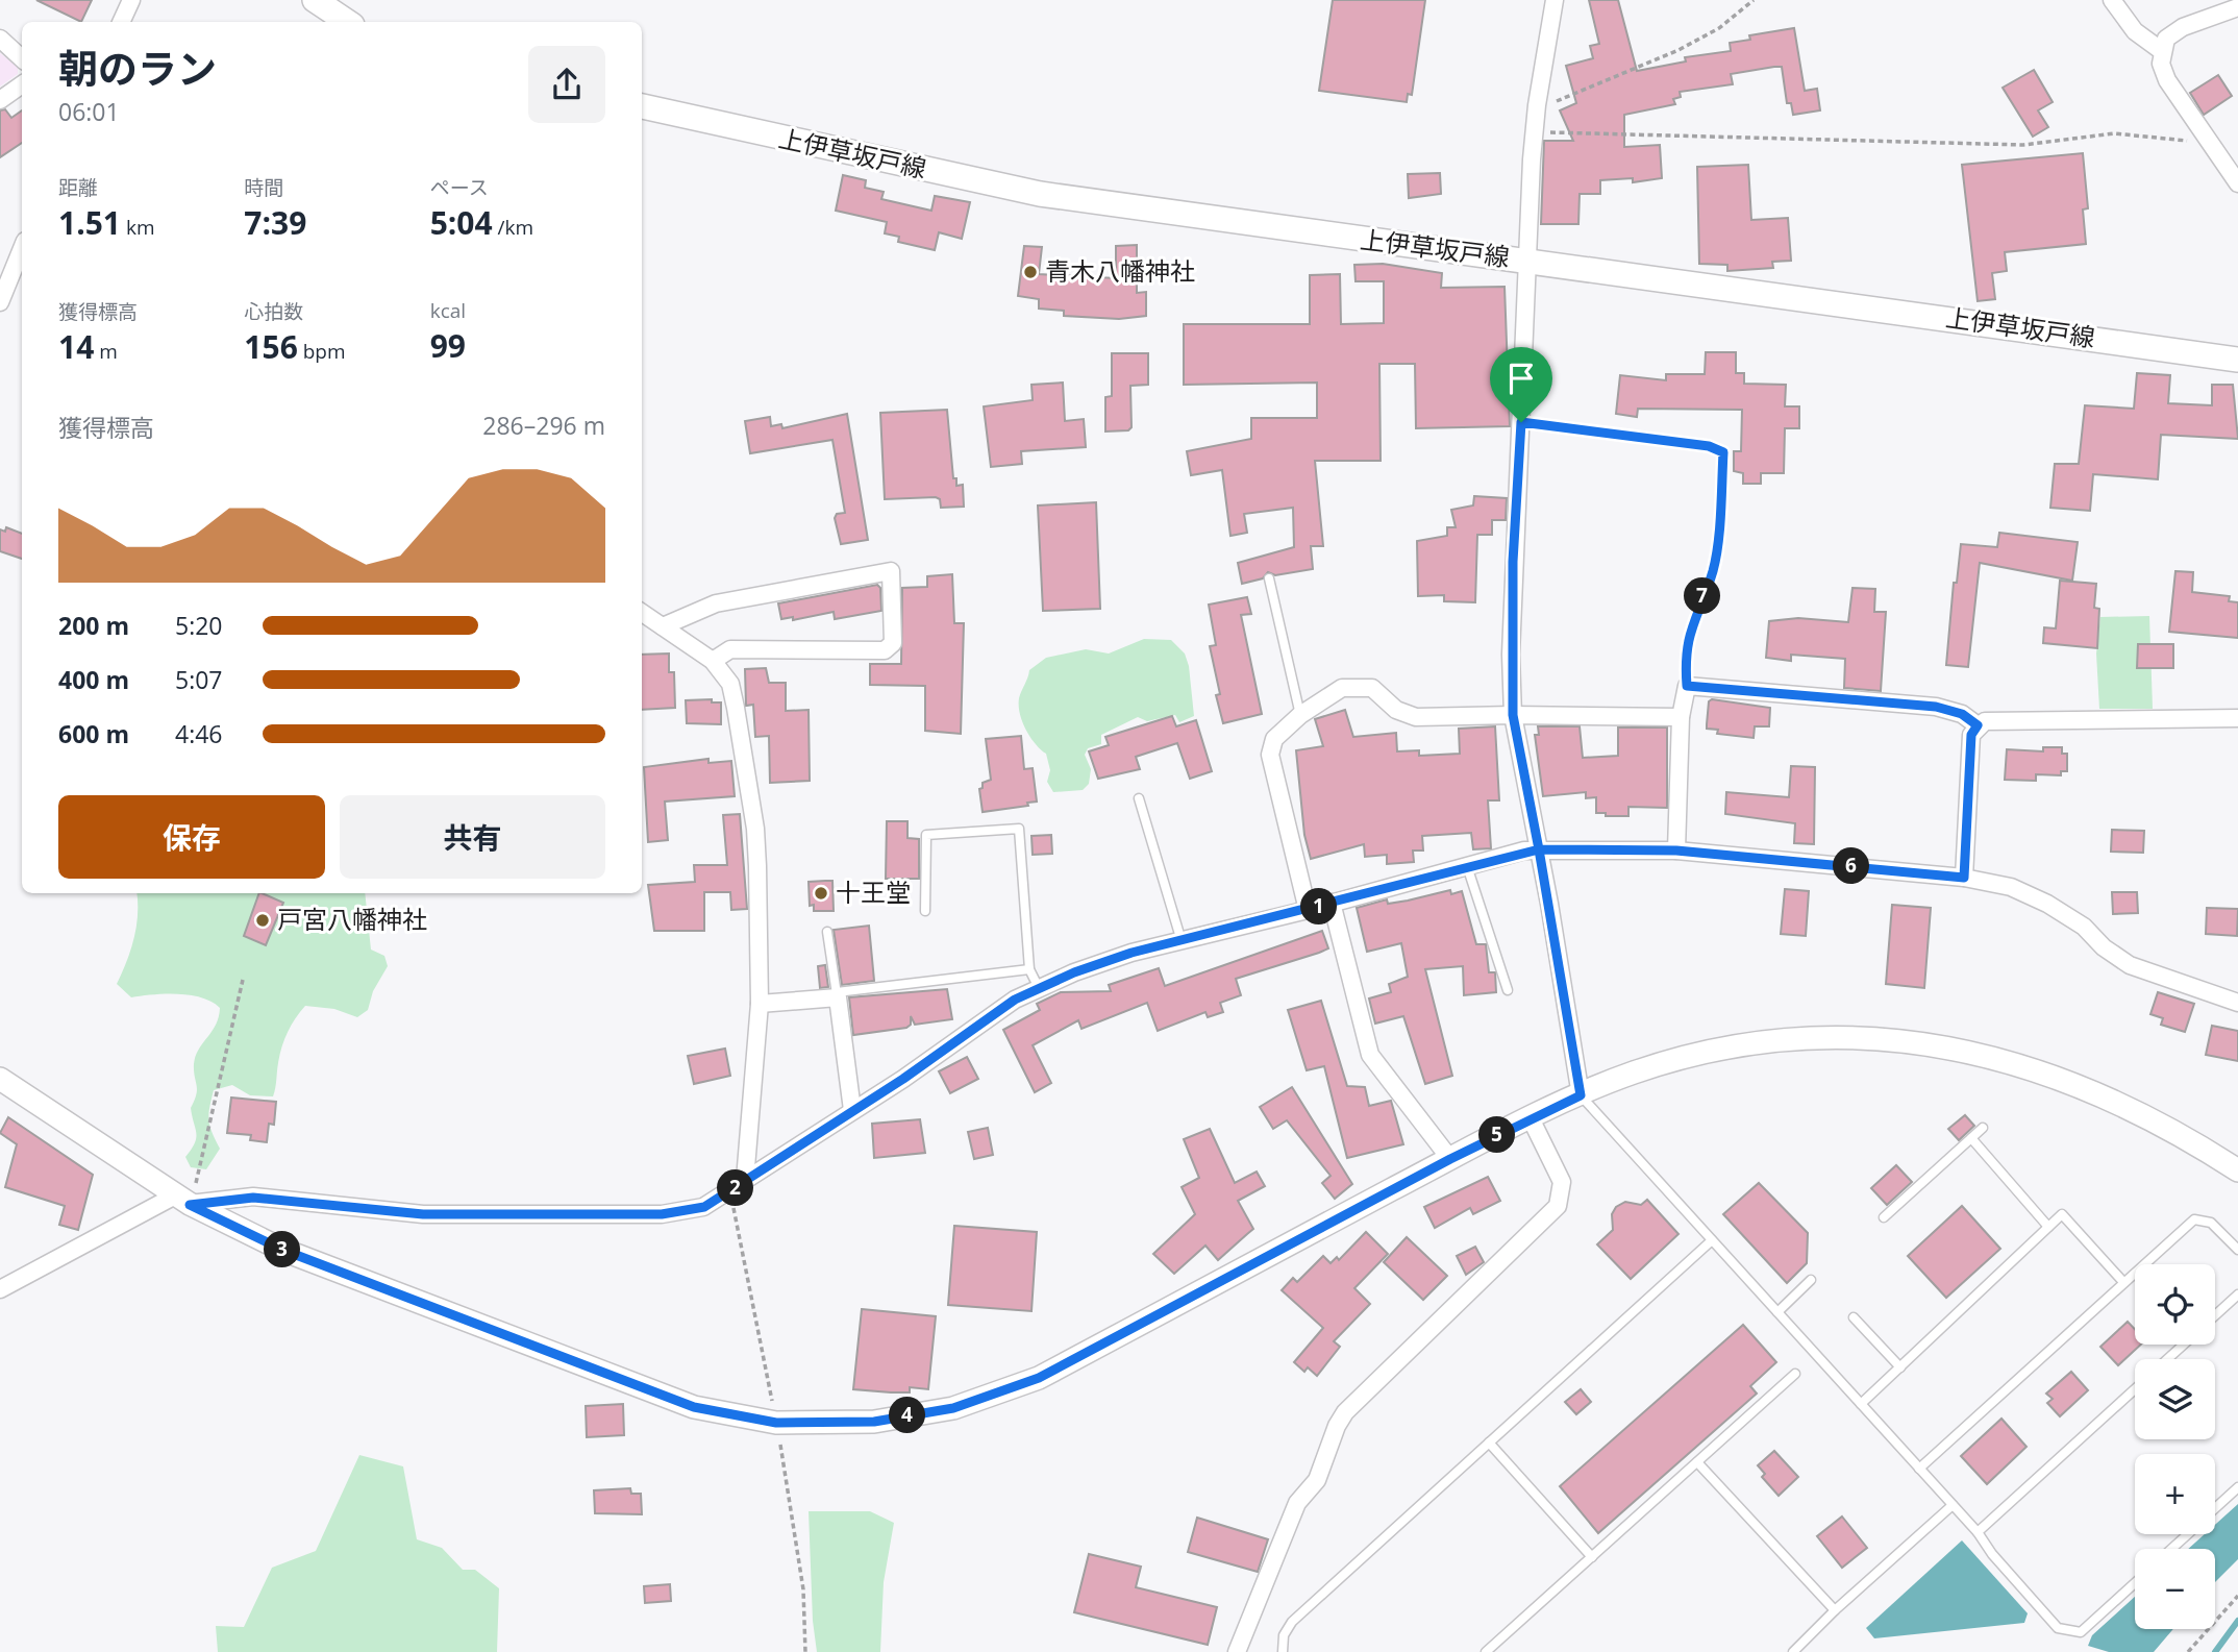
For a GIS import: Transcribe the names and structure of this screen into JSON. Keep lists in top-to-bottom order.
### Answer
{
  "streets": {
    "main road": ["上伊草坂戸線"]
  },
  "places": ["青木八幡神社", "十王堂", "戸宮八幡神社"],
  "page": {
    "heading": ["朝のラン", "06:01"],
    "stats": [
      ["距離", "1.51 km"],
      ["時間", "7:39"],
      ["ペース", "5:04 /km"],
      ["獲得標高", "14 m"],
      ["心拍数", "156 bpm"],
      ["kcal", "99"]
    ],
    "chart": ["獲得標高", "286–296 m"],
    "pins": [
      "7",
      "6",
      "1",
      "5",
      "2",
      "3",
      "4"
    ],
    "list": [
      {
        "name": "200 m",
        "note": "5:20"
      },
      {
        "name": "400 m",
        "note": "5:07"
      },
      {
        "name": "600 m",
        "note": "4:46"
      }
    ],
    "buttons": ["保存", "共有"],
    "map_buttons": ["+", "−"]
  }
}
